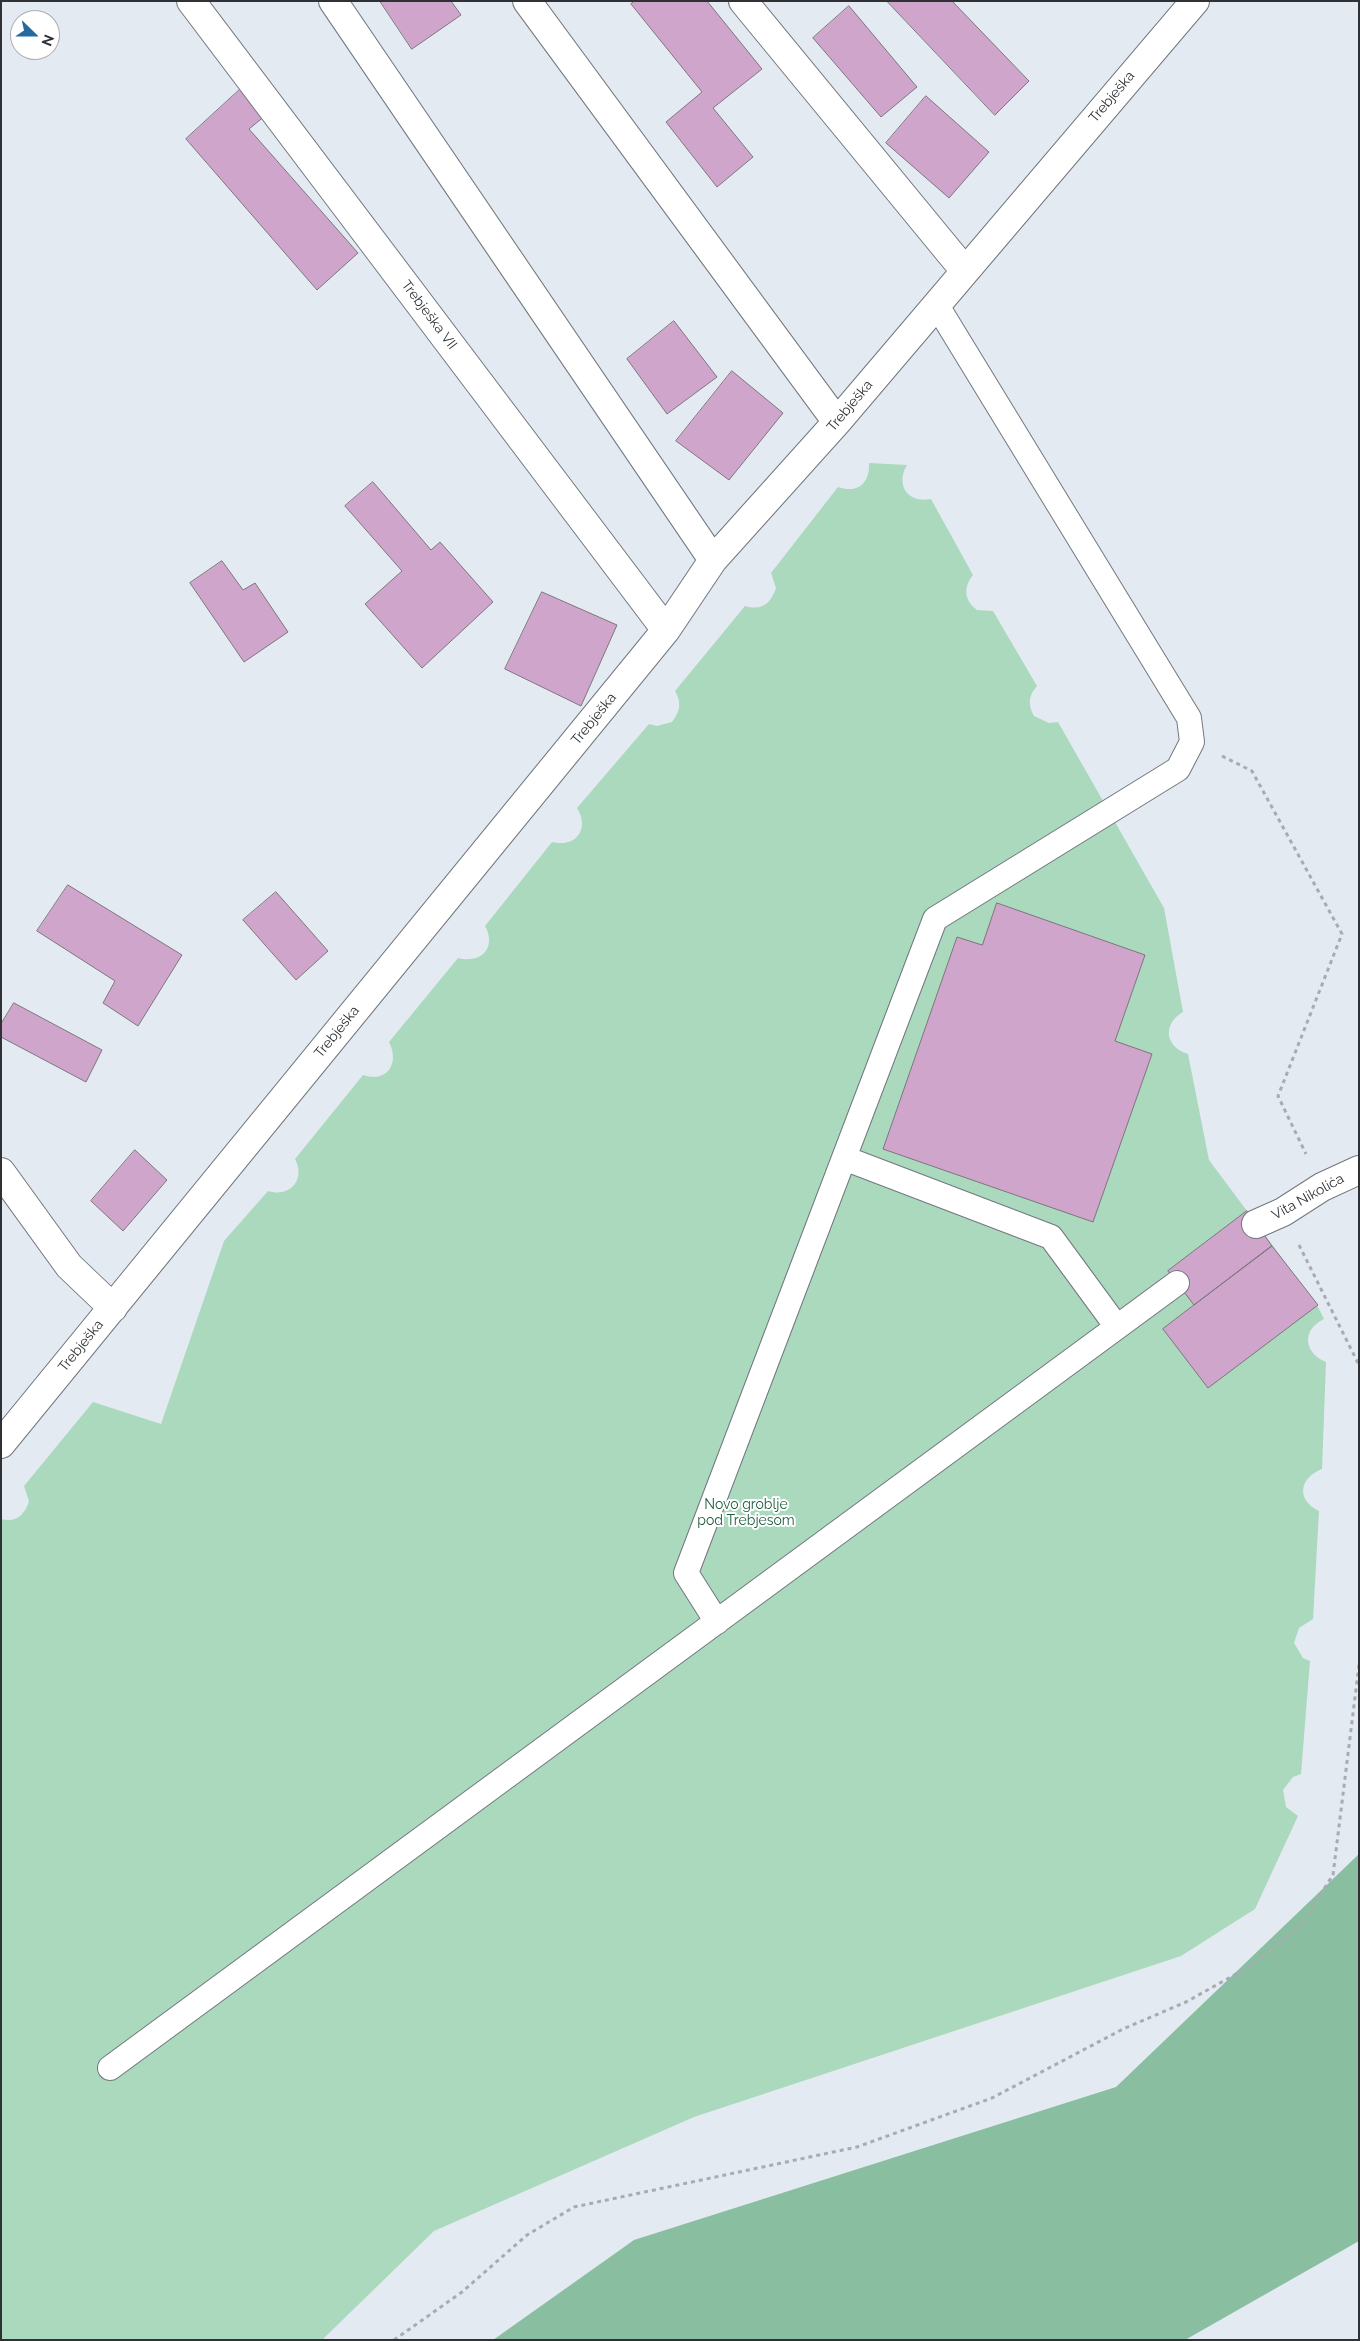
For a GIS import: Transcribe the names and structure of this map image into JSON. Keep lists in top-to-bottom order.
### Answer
{
  "streets": {
    "street": ["Trebješka", "Trebješka VII", "Vita Nikolića"]
  },
  "crossings": [
    ["Trebješka", "Trebješka VII"]
  ],
  "parks": ["Novo groblje pod Trebjesom"],
  "north": "right"
}
